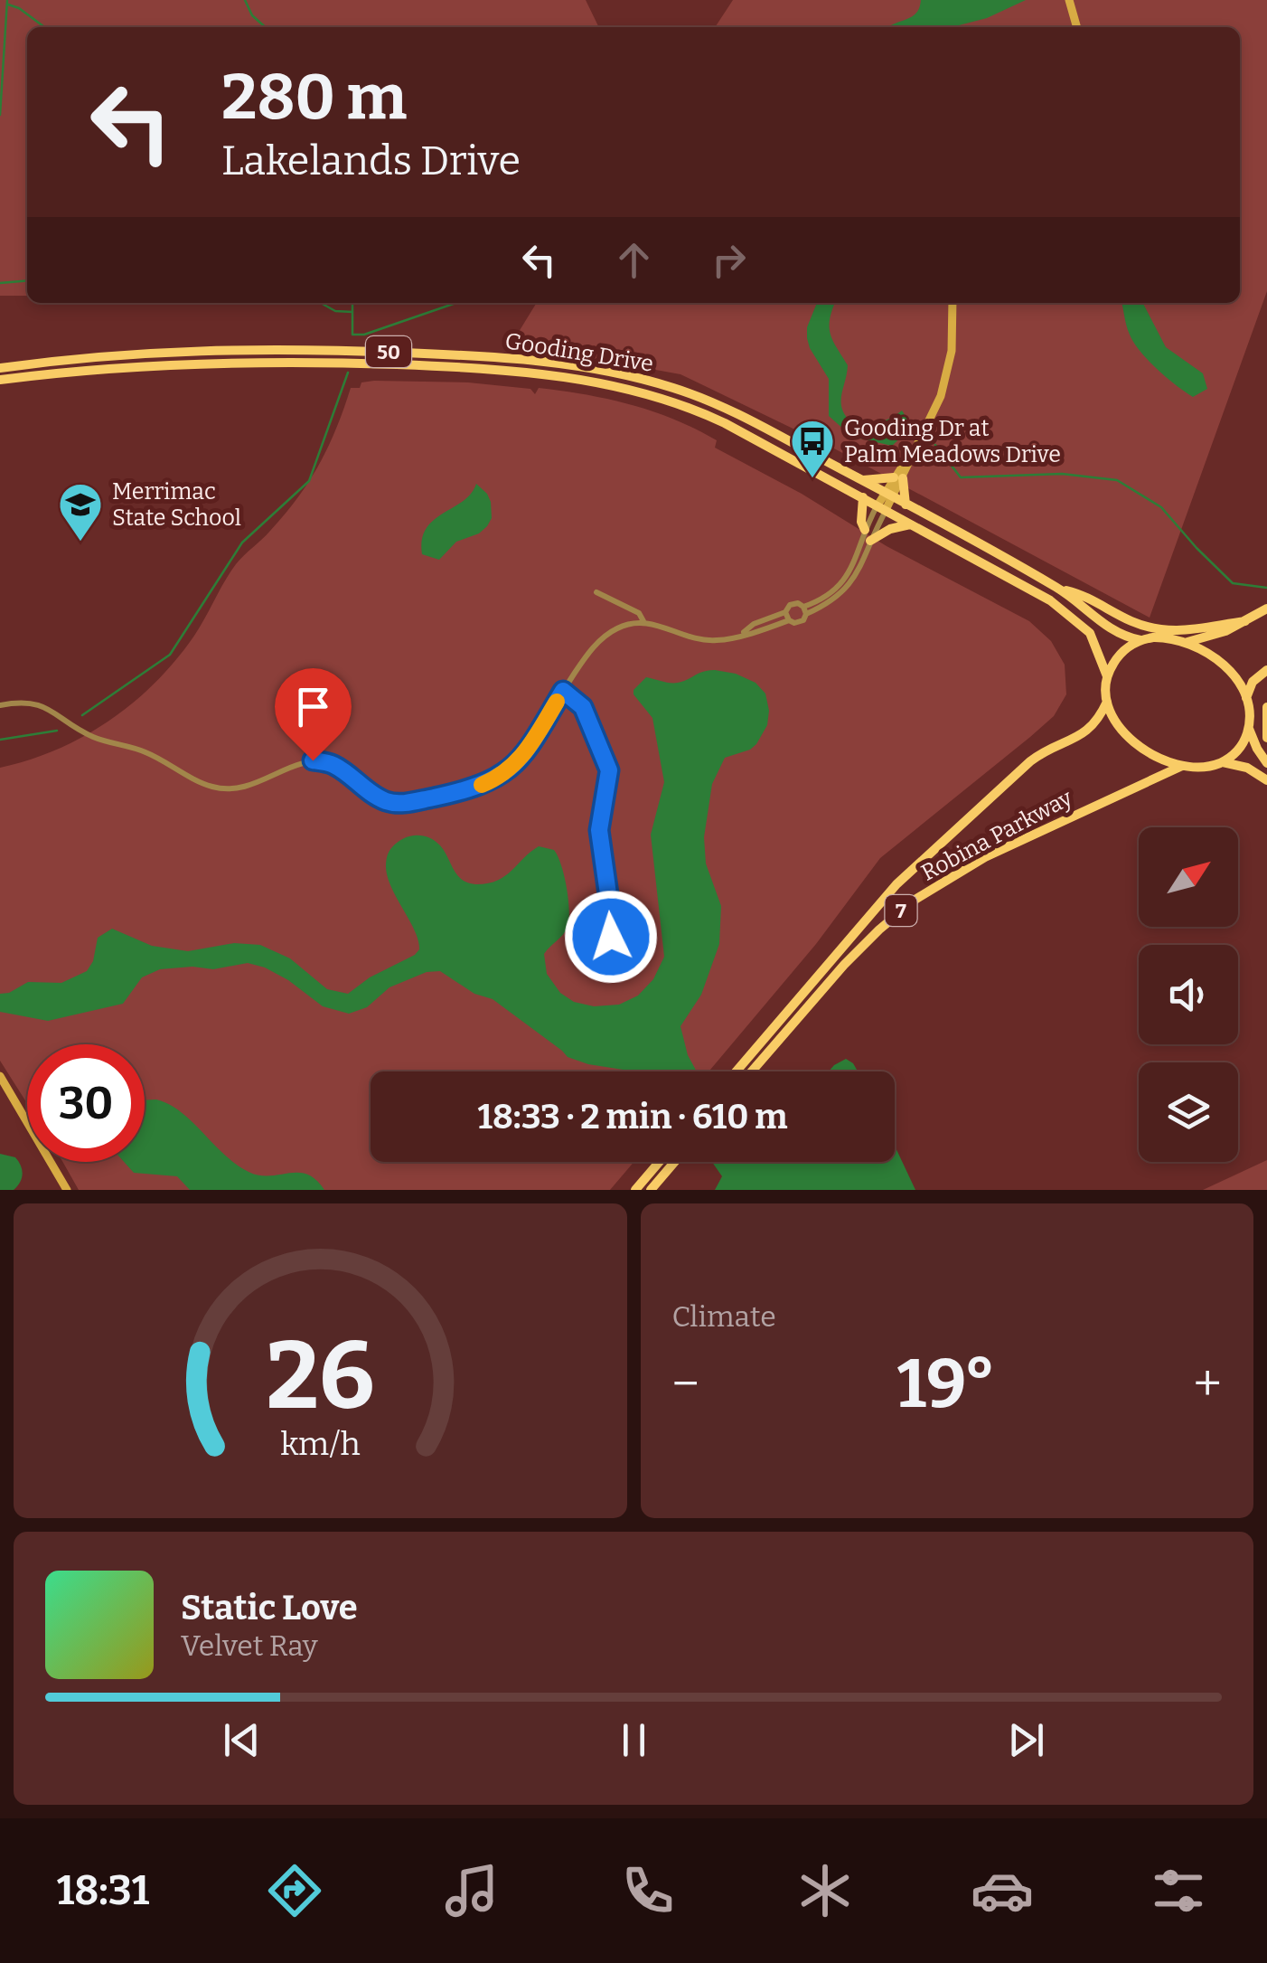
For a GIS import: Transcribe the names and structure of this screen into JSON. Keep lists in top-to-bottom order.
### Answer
{
  "streets": {
    "main road": [
      "50",
      "Gooding Drive",
      "Robina Parkway",
      "7"
    ]
  },
  "crossings": [
    ["Gooding Drive", "Robina Parkway"]
  ],
  "places": {
    "bus stop": ["Gooding Dr at Palm Meadows Drive"],
    "school or university": ["Merrimac State School"]
  },
  "north": "top right",
  "page": {
    "turn": ["280 m", "Lakelands Drive"],
    "limit": "30",
    "trip": "18:33 · 2 min · 610 m",
    "tile": "Climate",
    "heat": ["−", "19°", "+"],
    "song": ["Static Love", "Velvet Ray"],
    "tabs": "18:31",
    "gauge": ["26", "km/h"]
  }
}
